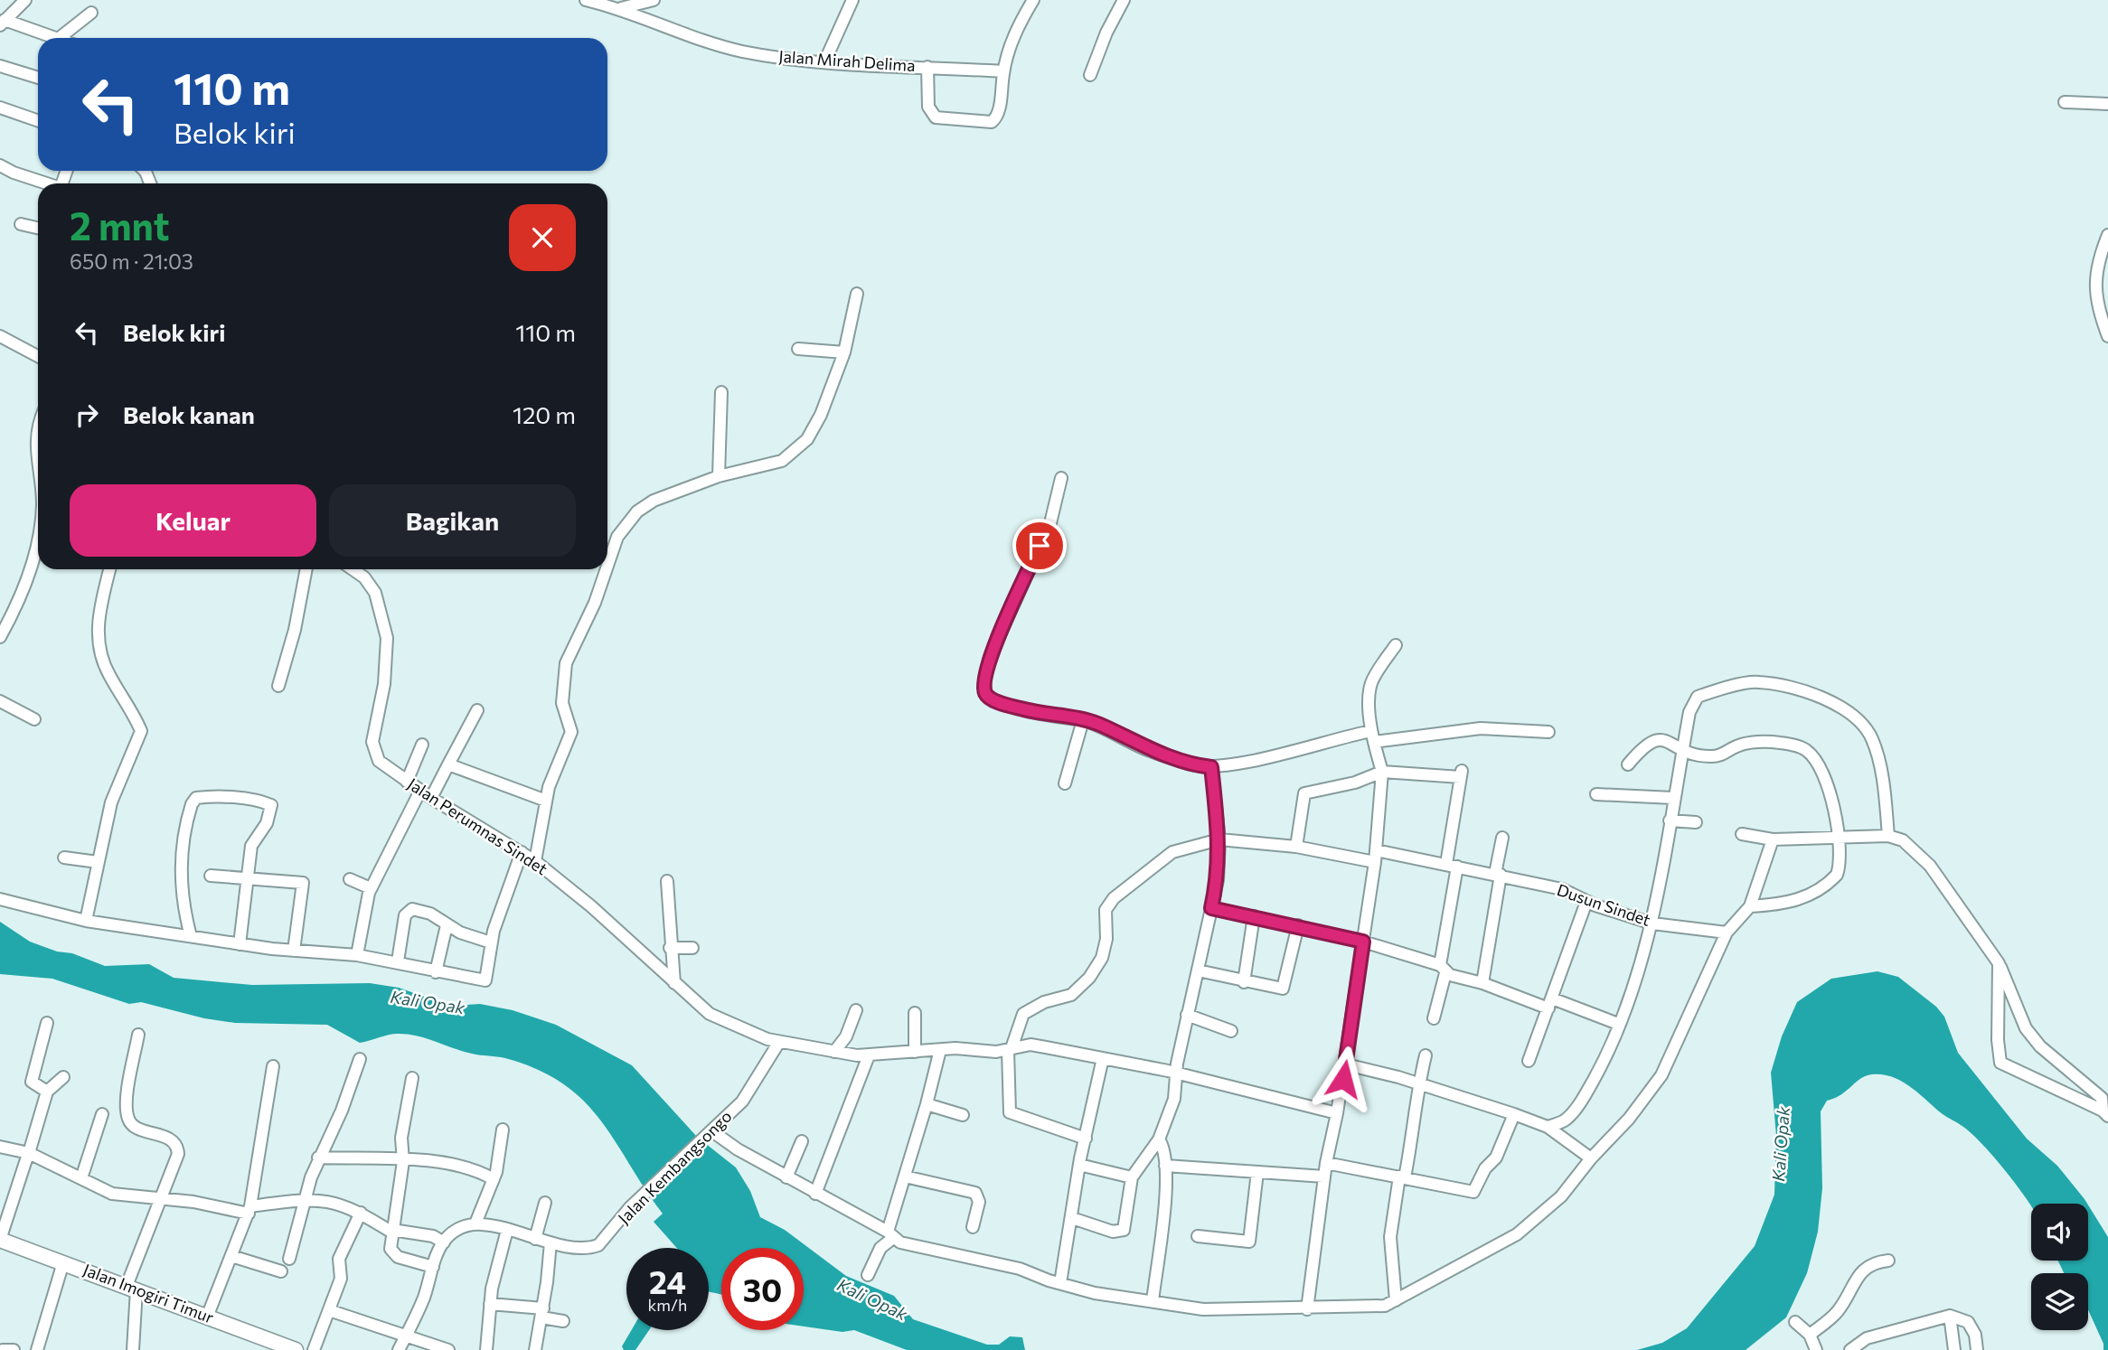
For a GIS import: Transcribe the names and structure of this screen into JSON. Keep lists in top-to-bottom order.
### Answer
{
  "streets": {
    "main road": ["Jalan Imogiri Timur"],
    "street": [
      "Jalan Mirah Delima",
      "Jalan Perumnas Sindet",
      "Dusun Sindet",
      "Jalan Kembangsongo"
    ]
  },
  "crossings": [
    ["Jalan Perumnas Sindet", "Jalan Kembangsongo"]
  ],
  "water": ["Kali Opak"],
  "page": {
    "turn": ["110 m", "Belok kiri"],
    "heading": ["2 mnt", "650 m · 21:03"],
    "list": [
      {
        "name": "Belok kiri",
        "value": "110 m"
      },
      {
        "name": "Belok kanan",
        "value": "120 m"
      }
    ],
    "buttons": ["Keluar", "Bagikan"],
    "speed": "24 km/h",
    "limit": "30"
  }
}
